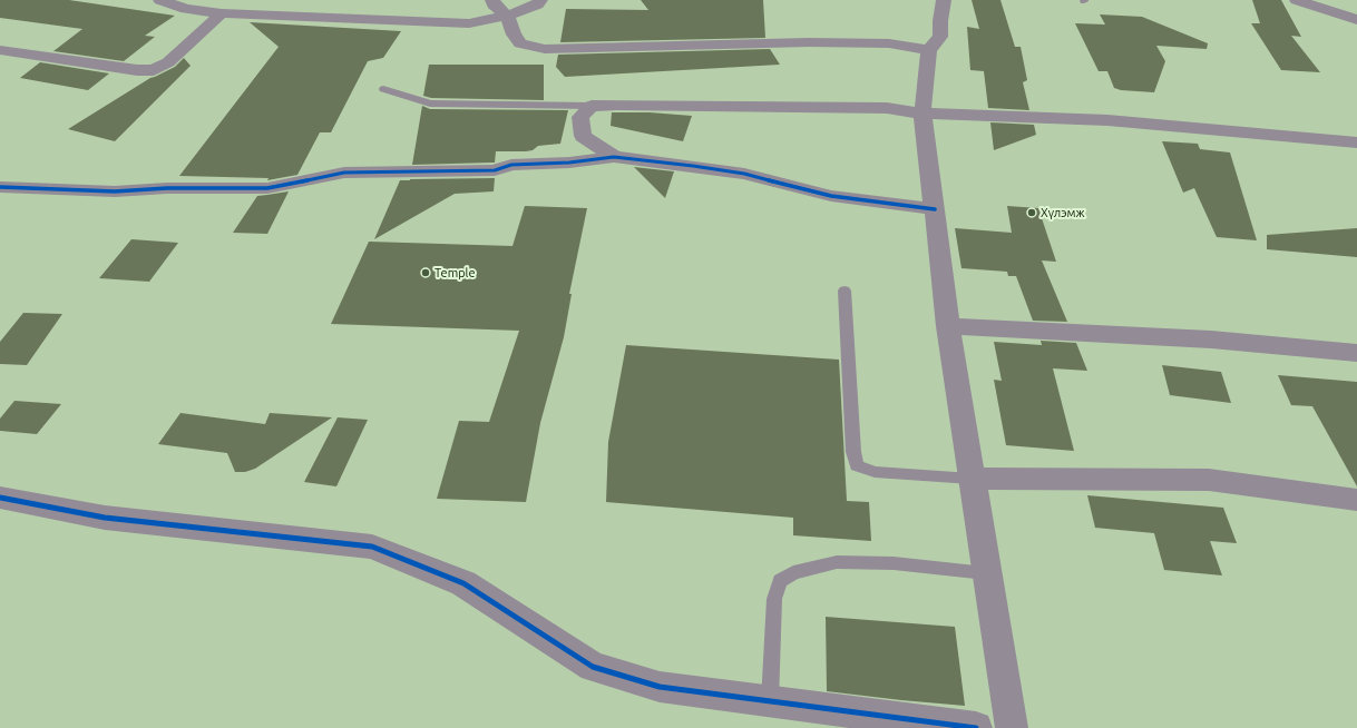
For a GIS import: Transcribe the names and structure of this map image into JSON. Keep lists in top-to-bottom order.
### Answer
{
  "places": ["Хүлэмж", "Temple"]
}
